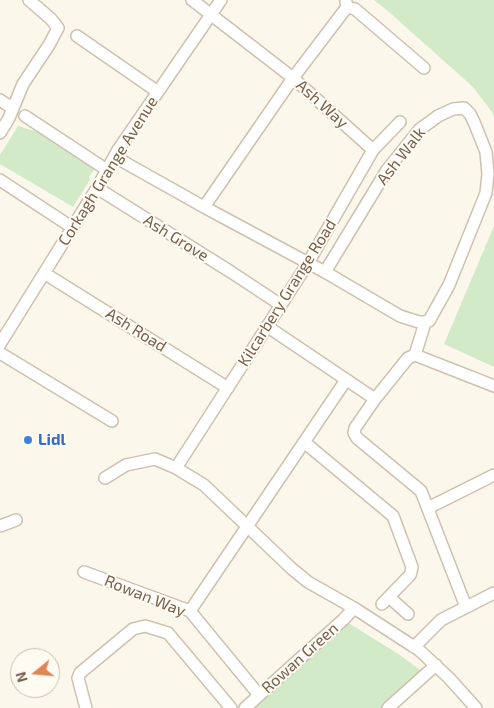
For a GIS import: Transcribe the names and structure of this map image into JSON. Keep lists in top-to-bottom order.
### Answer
{
  "streets": {
    "street": [
      "Ash Way",
      "Ash Walk",
      "Corkagh Grange Avenue",
      "Ash Grove",
      "Kilcarbery Grange Road",
      "Ash Road",
      "Rowan Way",
      "Rowan Green"
    ]
  },
  "crossings": [
    ["Ash Way", "Kilcarbery Grange Road"],
    ["Corkagh Grange Avenue", "Ash Grove"],
    ["Corkagh Grange Avenue", "Ash Road"],
    ["Ash Grove", "Kilcarbery Grange Road"],
    ["Kilcarbery Grange Road", "Ash Road"],
    ["Rowan Way", "Rowan Green"]
  ],
  "places": ["Lidl"],
  "north": "left"
}
